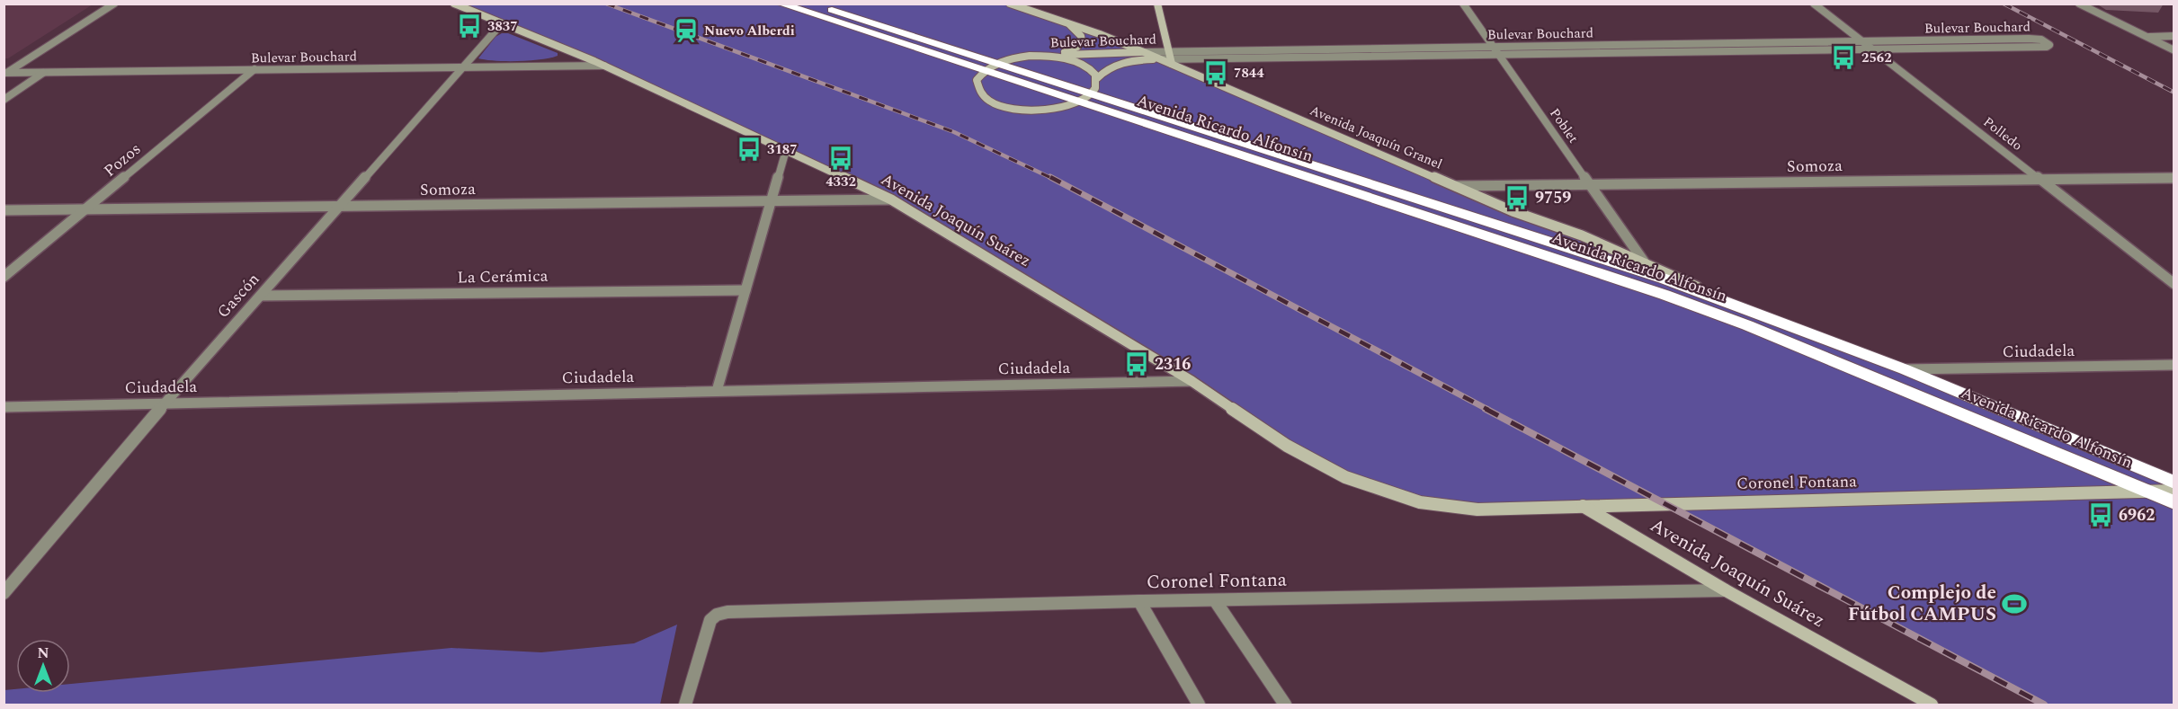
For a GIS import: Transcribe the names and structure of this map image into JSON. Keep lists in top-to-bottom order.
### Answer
{
  "streets": {
    "highway": ["Avenida Ricardo Alfonsín"],
    "street": [
      "Bulevar Bouchard",
      "Poblet",
      "Polledo",
      "Avenida Joaquín Granel",
      "Pozos",
      "Somoza",
      "Avenida Joaquín Suárez",
      "La Cerámica",
      "Gascón",
      "Ciudadela",
      "Coronel Fontana"
    ]
  },
  "crossings": [
    ["Bulevar Bouchard", "Poblet"],
    ["Bulevar Bouchard", "Polledo"],
    ["Bulevar Bouchard", "Avenida Joaquín Granel"],
    ["Bulevar Bouchard", "Pozos"],
    ["Bulevar Bouchard", "Avenida Joaquín Suárez"],
    ["Bulevar Bouchard", "Gascón"],
    ["Poblet", "Avenida Joaquín Granel"],
    ["Poblet", "Somoza"],
    ["Avenida Ricardo Alfonsín", "Avenida Joaquín Granel"],
    ["Avenida Ricardo Alfonsín", "Ciudadela"],
    ["Avenida Ricardo Alfonsín", "Coronel Fontana"],
    ["Polledo", "Somoza"],
    ["Avenida Joaquín Granel", "Somoza"],
    ["Pozos", "Somoza"],
    ["Somoza", "Avenida Joaquín Suárez"],
    ["Somoza", "Gascón"],
    ["Avenida Joaquín Suárez", "Gascón"],
    ["Avenida Joaquín Suárez", "Ciudadela"],
    ["Avenida Joaquín Suárez", "Coronel Fontana"],
    ["La Cerámica", "Gascón"],
    ["Gascón", "Ciudadela"]
  ],
  "places": {
    "bus stop": [
      "3837",
      "2562",
      "7844",
      "3187",
      "4332",
      "9759",
      "2316",
      "6962"
    ],
    "station": ["Nuevo Alberdi"],
    "sports": ["Complejo de Fútbol CAMPUS"]
  },
  "north": "top"
}
